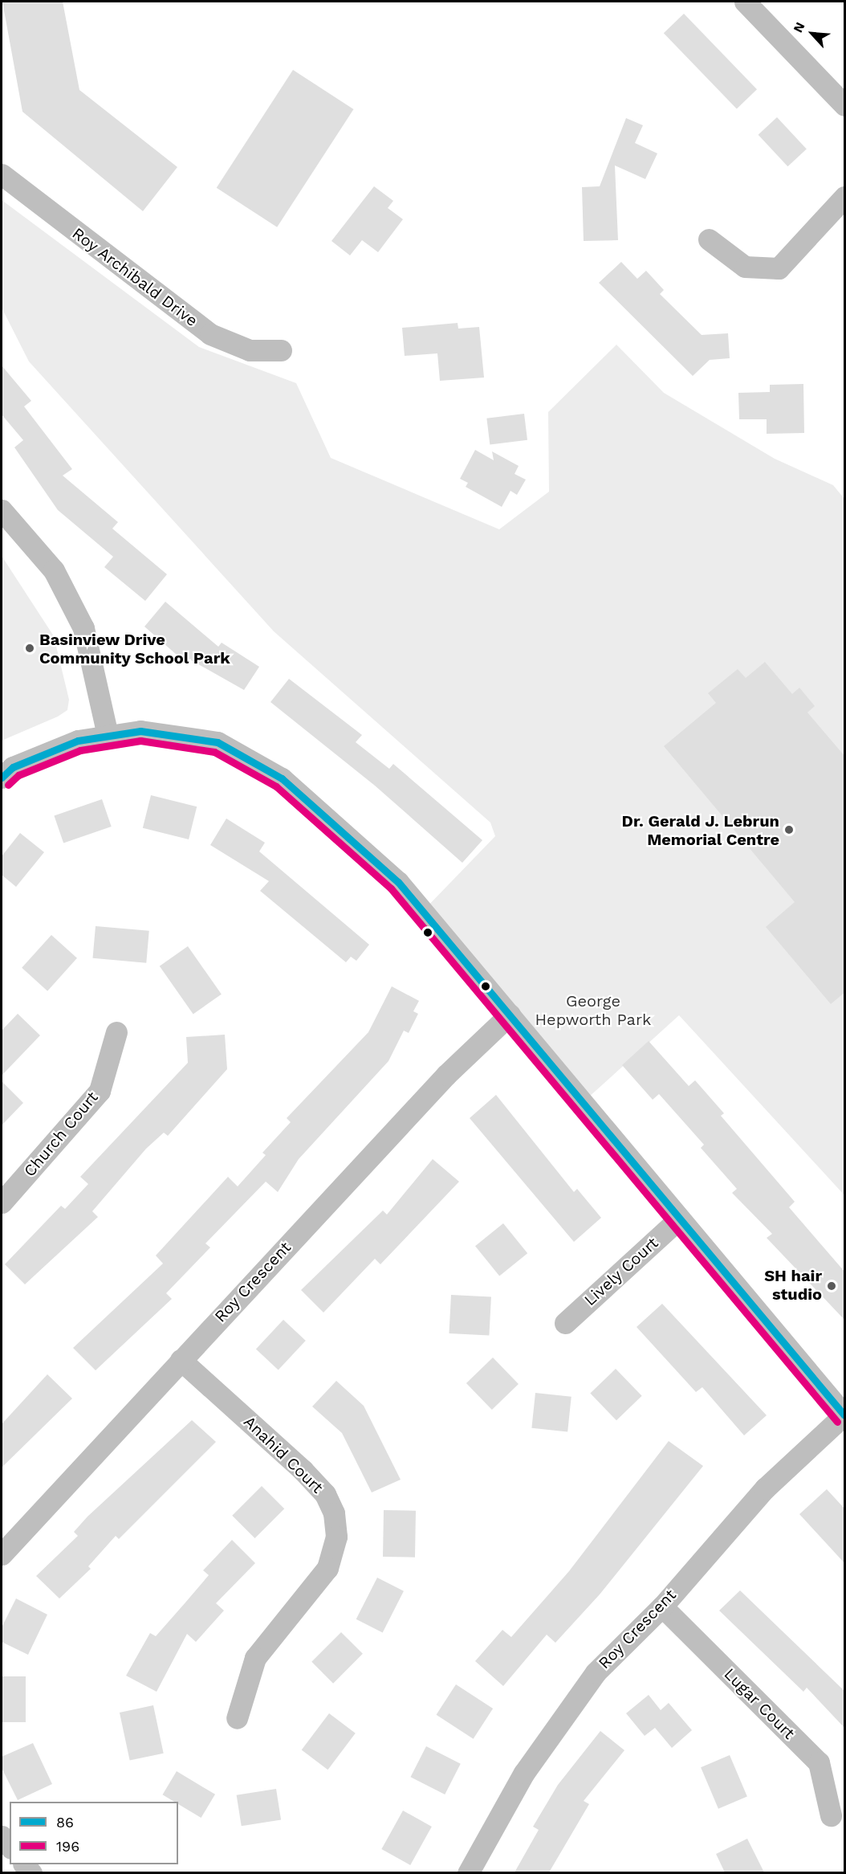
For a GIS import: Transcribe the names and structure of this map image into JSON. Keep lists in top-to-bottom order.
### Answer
{
  "streets": {
    "street": [
      "Roy Archibald Drive",
      "Church Court",
      "Lively Court",
      "Roy Crescent",
      "Anahid Court",
      "Lugar Court"
    ]
  },
  "crossings": [
    ["Roy Crescent", "Anahid Court"],
    ["Roy Crescent", "Lugar Court"]
  ],
  "parks": ["George Hepworth Park"],
  "places": ["Basinview Drive Community School Park", "Dr. Gerald J. Lebrun Memorial Centre", "SH hair studio"],
  "lines": ["transit line 86", "transit line 196"],
  "legend": ["86", "196"],
  "north": "top left"
}
